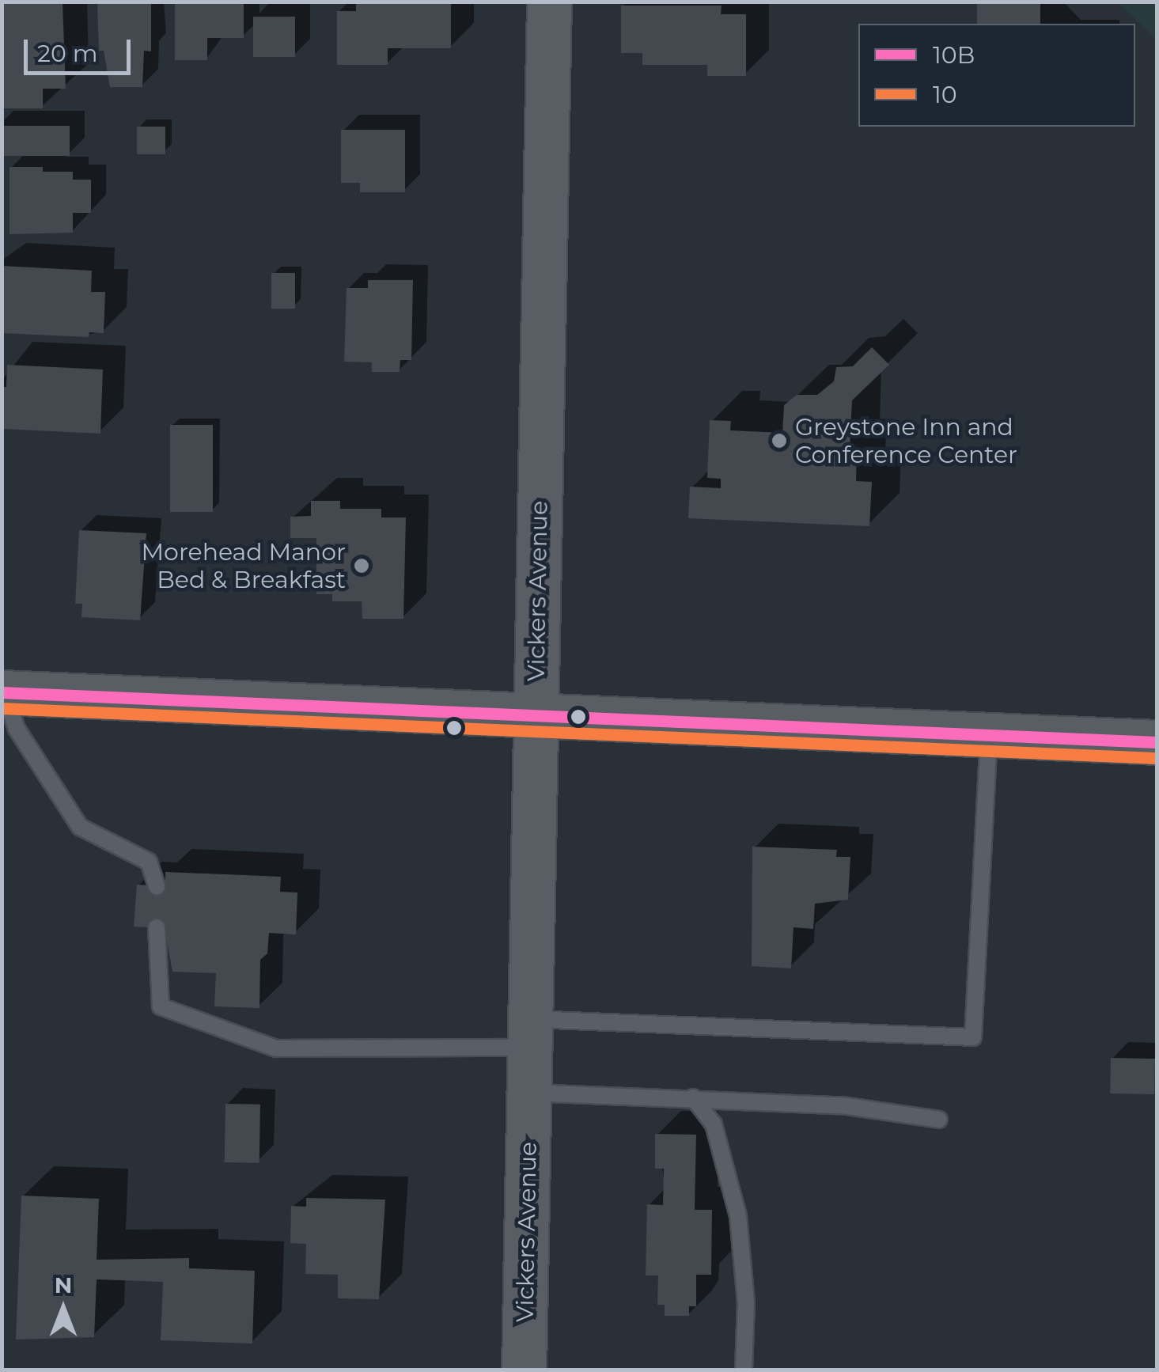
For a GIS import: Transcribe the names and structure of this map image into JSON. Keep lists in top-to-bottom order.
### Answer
{
  "streets": {
    "main road": ["Vickers Avenue"]
  },
  "places": ["Greystone Inn and Conference Center", "Morehead Manor Bed & Breakfast"],
  "lines": ["transit line 10B", "transit line 10"],
  "legend": ["10B", "10"],
  "scale_bar": "20 m",
  "north": "top"
}
